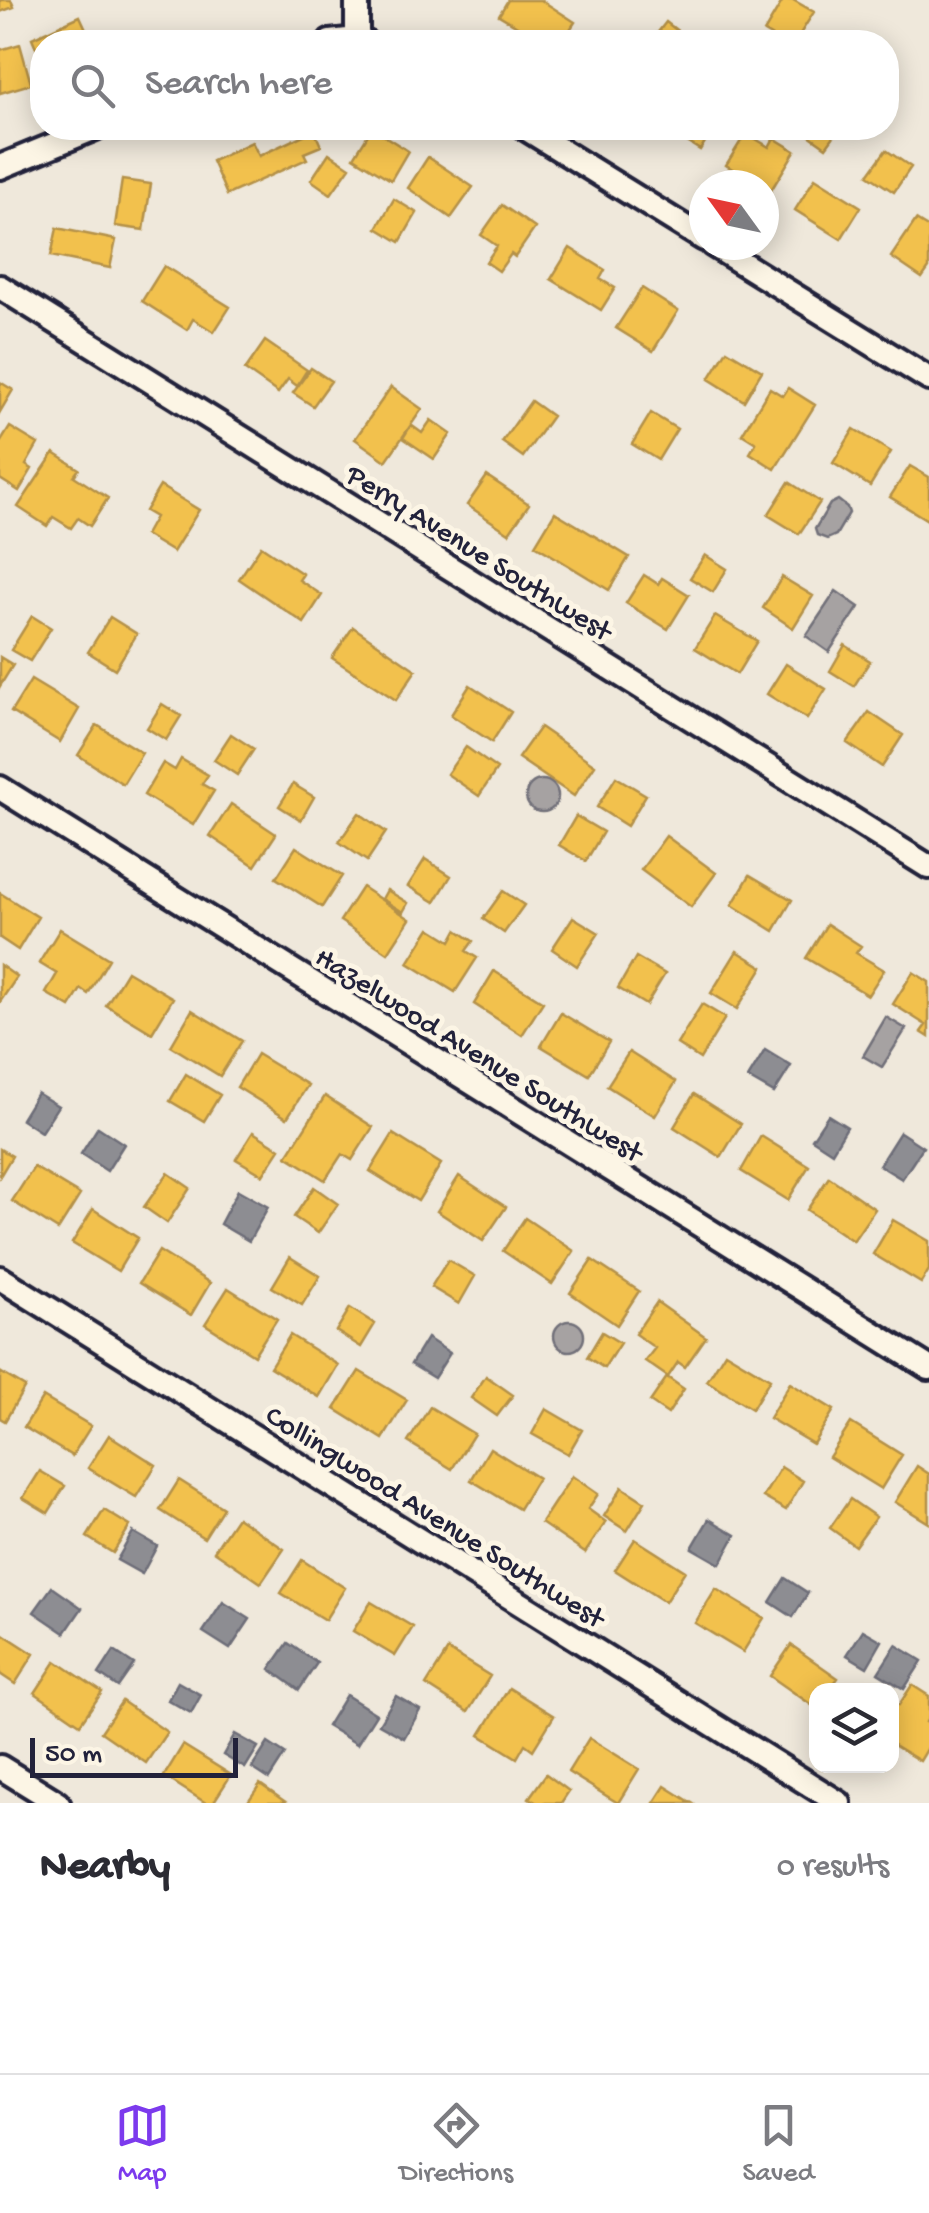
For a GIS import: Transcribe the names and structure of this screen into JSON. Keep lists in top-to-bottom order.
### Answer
{
  "streets": {
    "street": ["Perry Avenue Southwest", "Hazelwood Avenue Southwest", "Collingwood Avenue Southwest"]
  },
  "scale_bar": "50 m",
  "north": "top left",
  "page": {
    "search": "Search here",
    "scale": "50 m",
    "heading": ["Nearby", "0 results"],
    "nav": ["Map", "Directions", "Saved"]
  }
}
